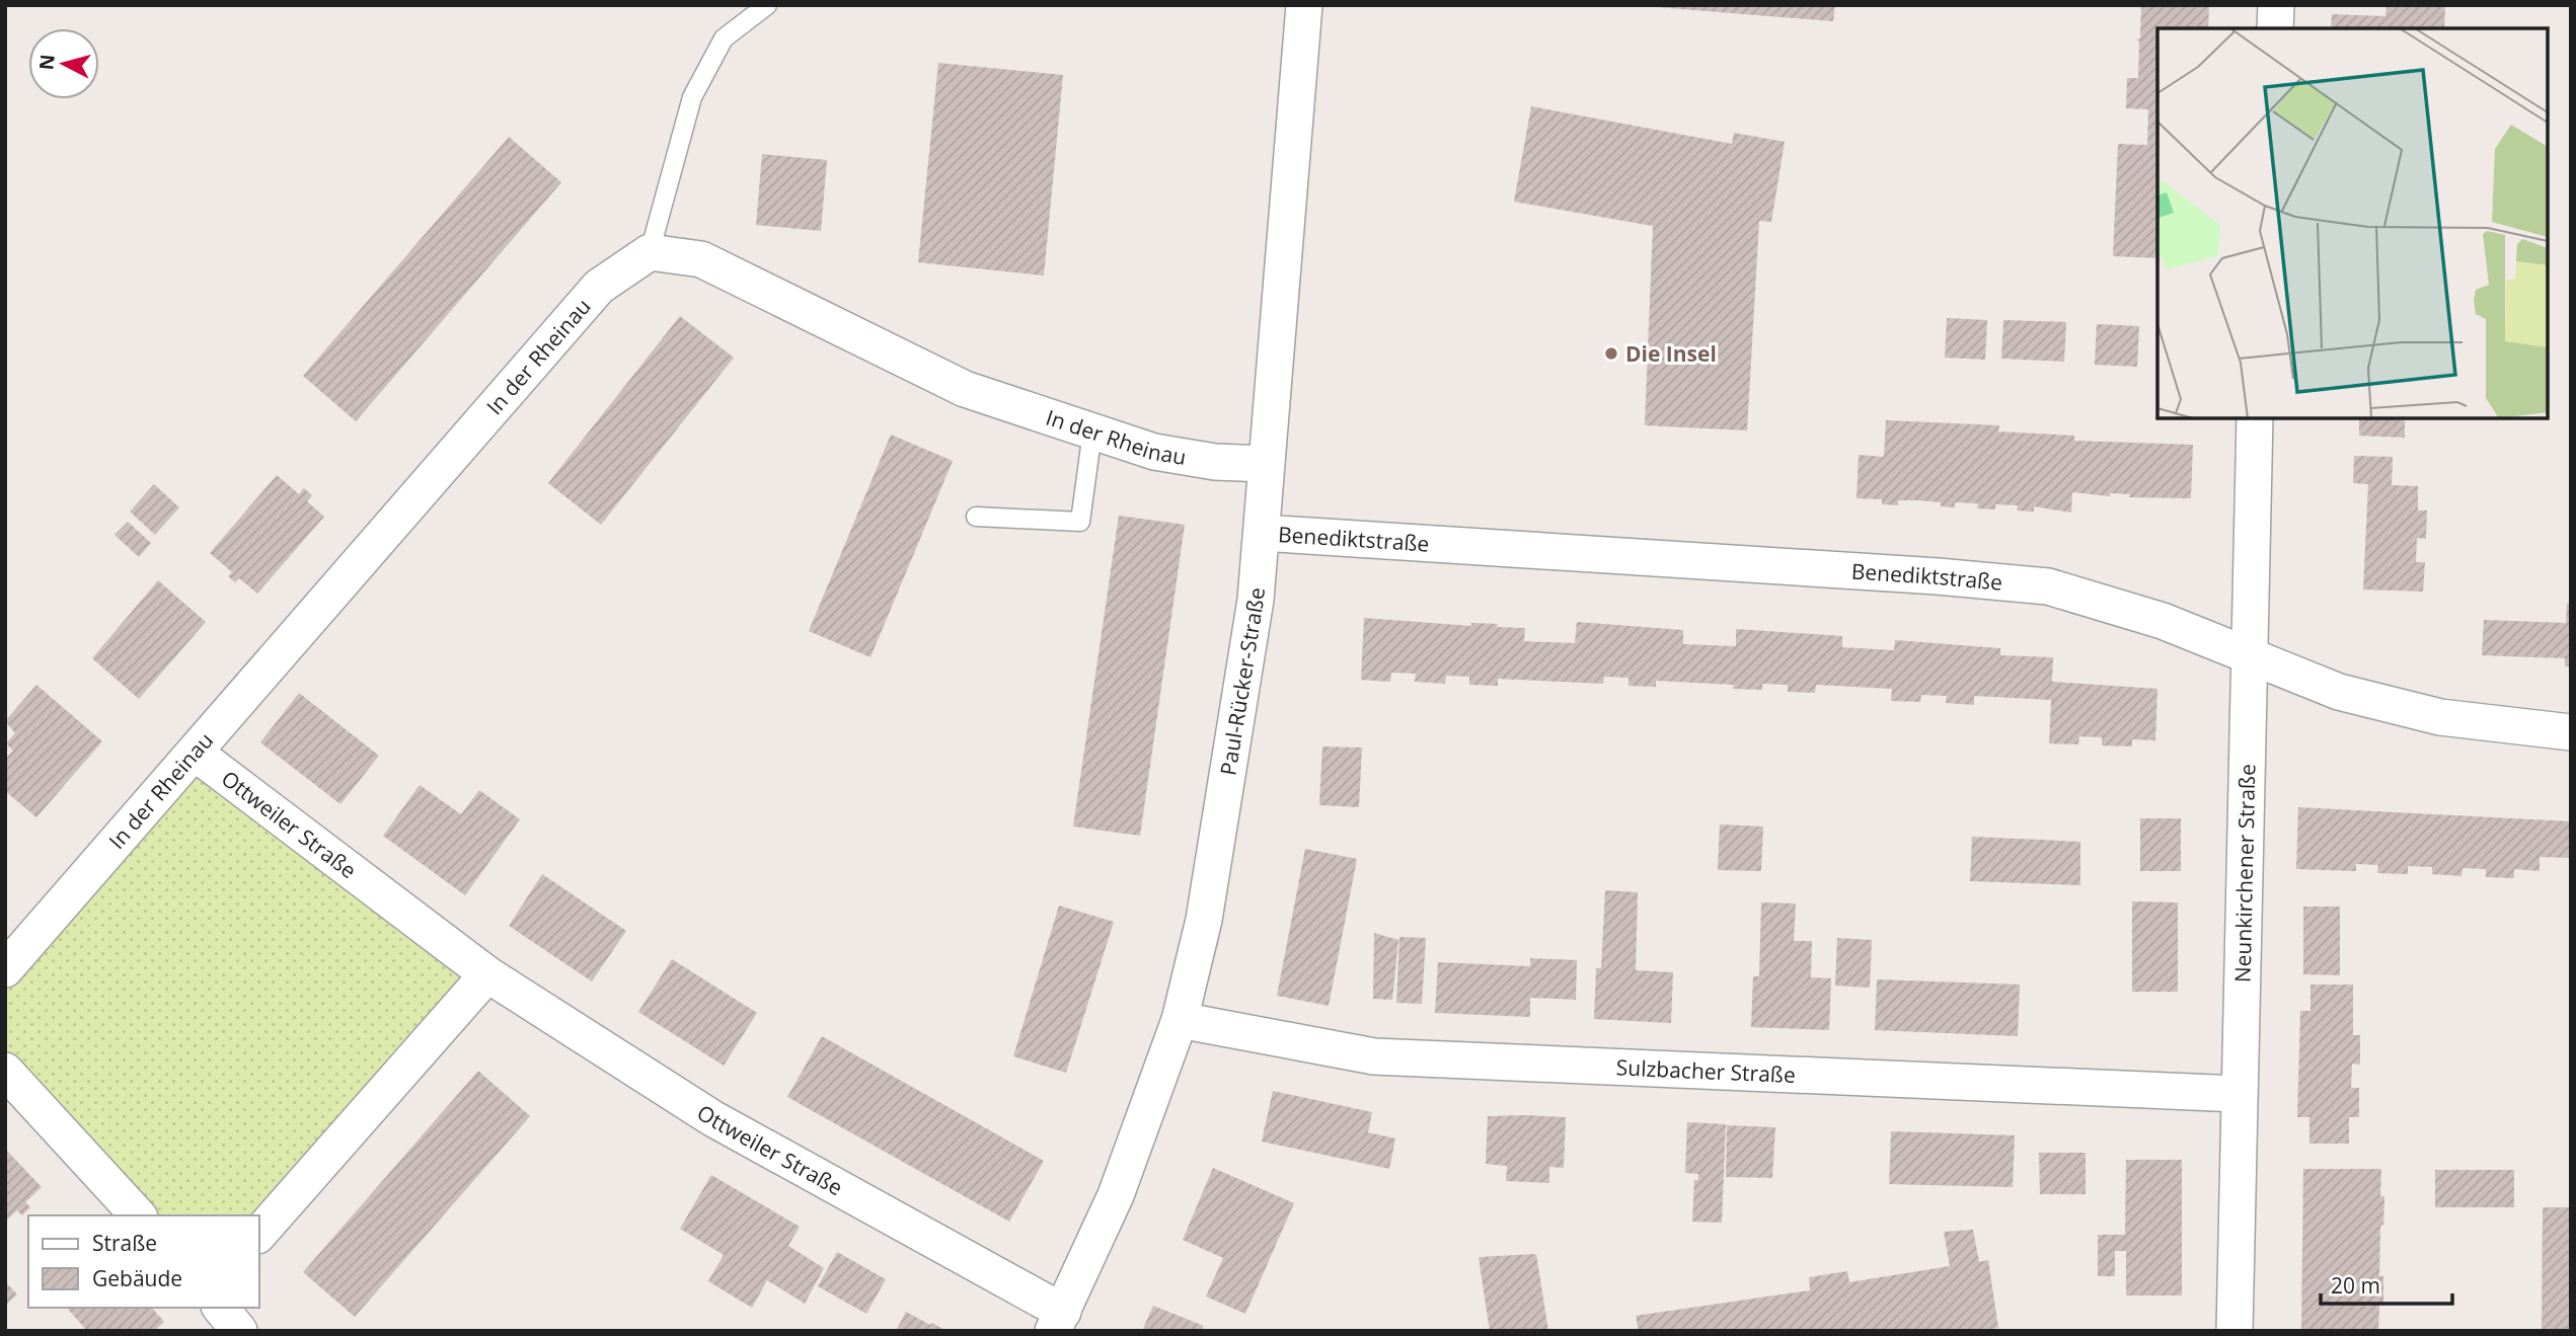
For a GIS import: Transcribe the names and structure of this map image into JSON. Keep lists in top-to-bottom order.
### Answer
{
  "streets": {
    "street": [
      "In der Rheinau",
      "Benediktstraße",
      "Paul-Rücker-Straße",
      "Ottweiler Straße",
      "Neunkirchener Straße",
      "Sulzbacher Straße"
    ]
  },
  "crossings": [
    ["In der Rheinau", "Paul-Rücker-Straße"],
    ["In der Rheinau", "Ottweiler Straße"],
    ["Benediktstraße", "Paul-Rücker-Straße"],
    ["Benediktstraße", "Neunkirchener Straße"],
    ["Paul-Rücker-Straße", "Ottweiler Straße"],
    ["Paul-Rücker-Straße", "Sulzbacher Straße"],
    ["Neunkirchener Straße", "Sulzbacher Straße"]
  ],
  "places": ["Die Insel"],
  "legend": ["Straße", "Gebäude"],
  "scale_bar": "20 m",
  "north": "left"
}
